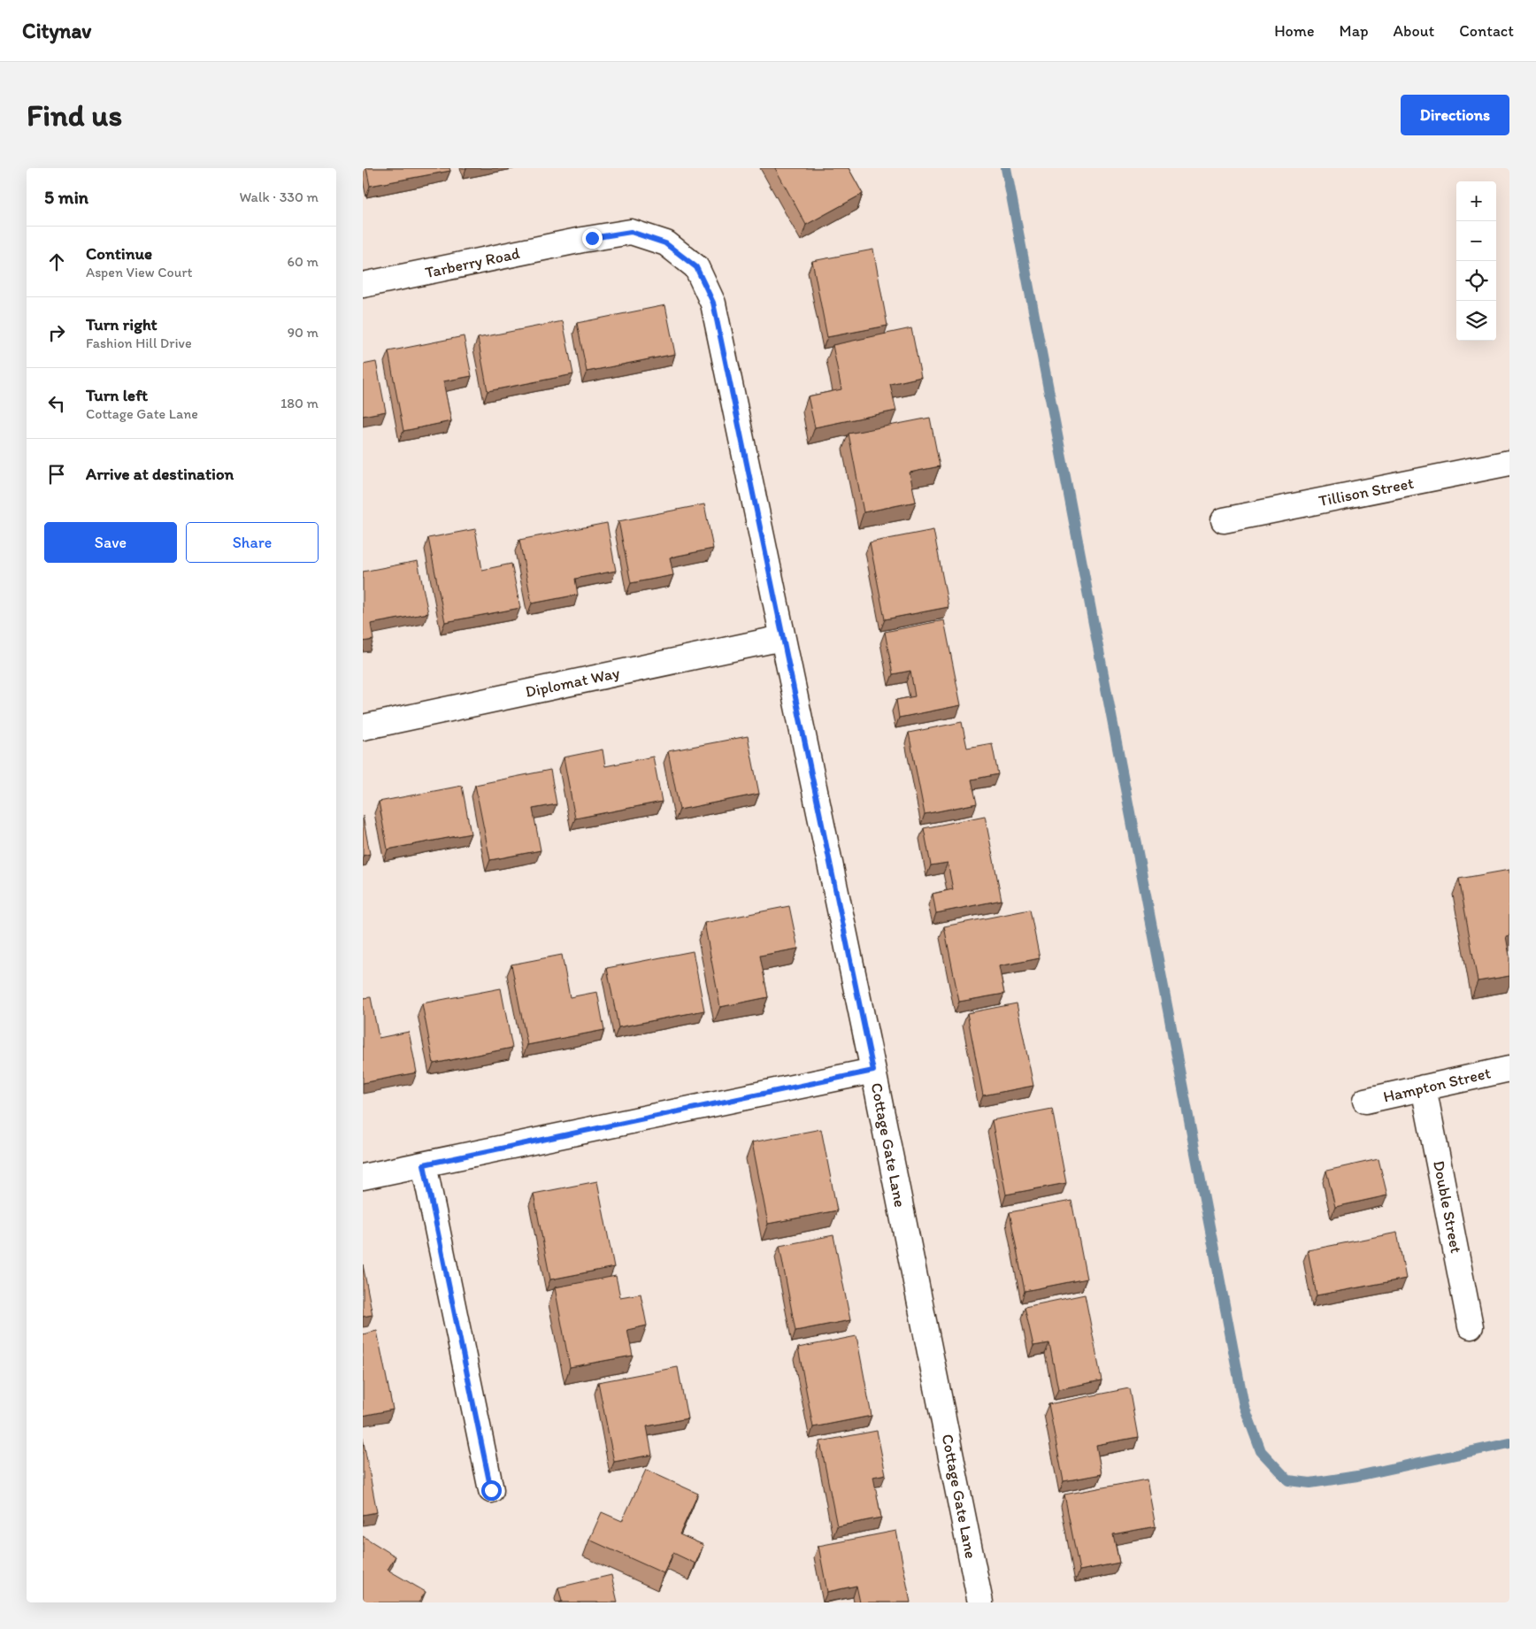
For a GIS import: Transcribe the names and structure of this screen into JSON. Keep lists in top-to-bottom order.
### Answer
{
  "streets": {
    "street": [
      "Tarberry Road",
      "Tillison Street",
      "Diplomat Way",
      "Hampton Street",
      "Cottage Gate Lane",
      "Double Street"
    ]
  },
  "crossings": [
    ["Tarberry Road", "Cottage Gate Lane"],
    ["Diplomat Way", "Cottage Gate Lane"],
    ["Hampton Street", "Double Street"]
  ],
  "page": {
    "header": "Citynav",
    "nav": [
      "Home",
      "Map",
      "About",
      "Contact"
    ],
    "buttons": [
      "Directions",
      ["Save", "Share"]
    ],
    "title": "Find us",
    "heading": ["5 min", "Walk · 330 m"],
    "map_buttons": ["+", "−"],
    "list": [
      ["Continue", "Aspen View Court", "60 m"],
      ["Turn right", "Fashion Hill Drive", "90 m"],
      ["Turn left", "Cottage Gate Lane", "180 m"],
      "Arrive at destination"
    ]
  }
}
